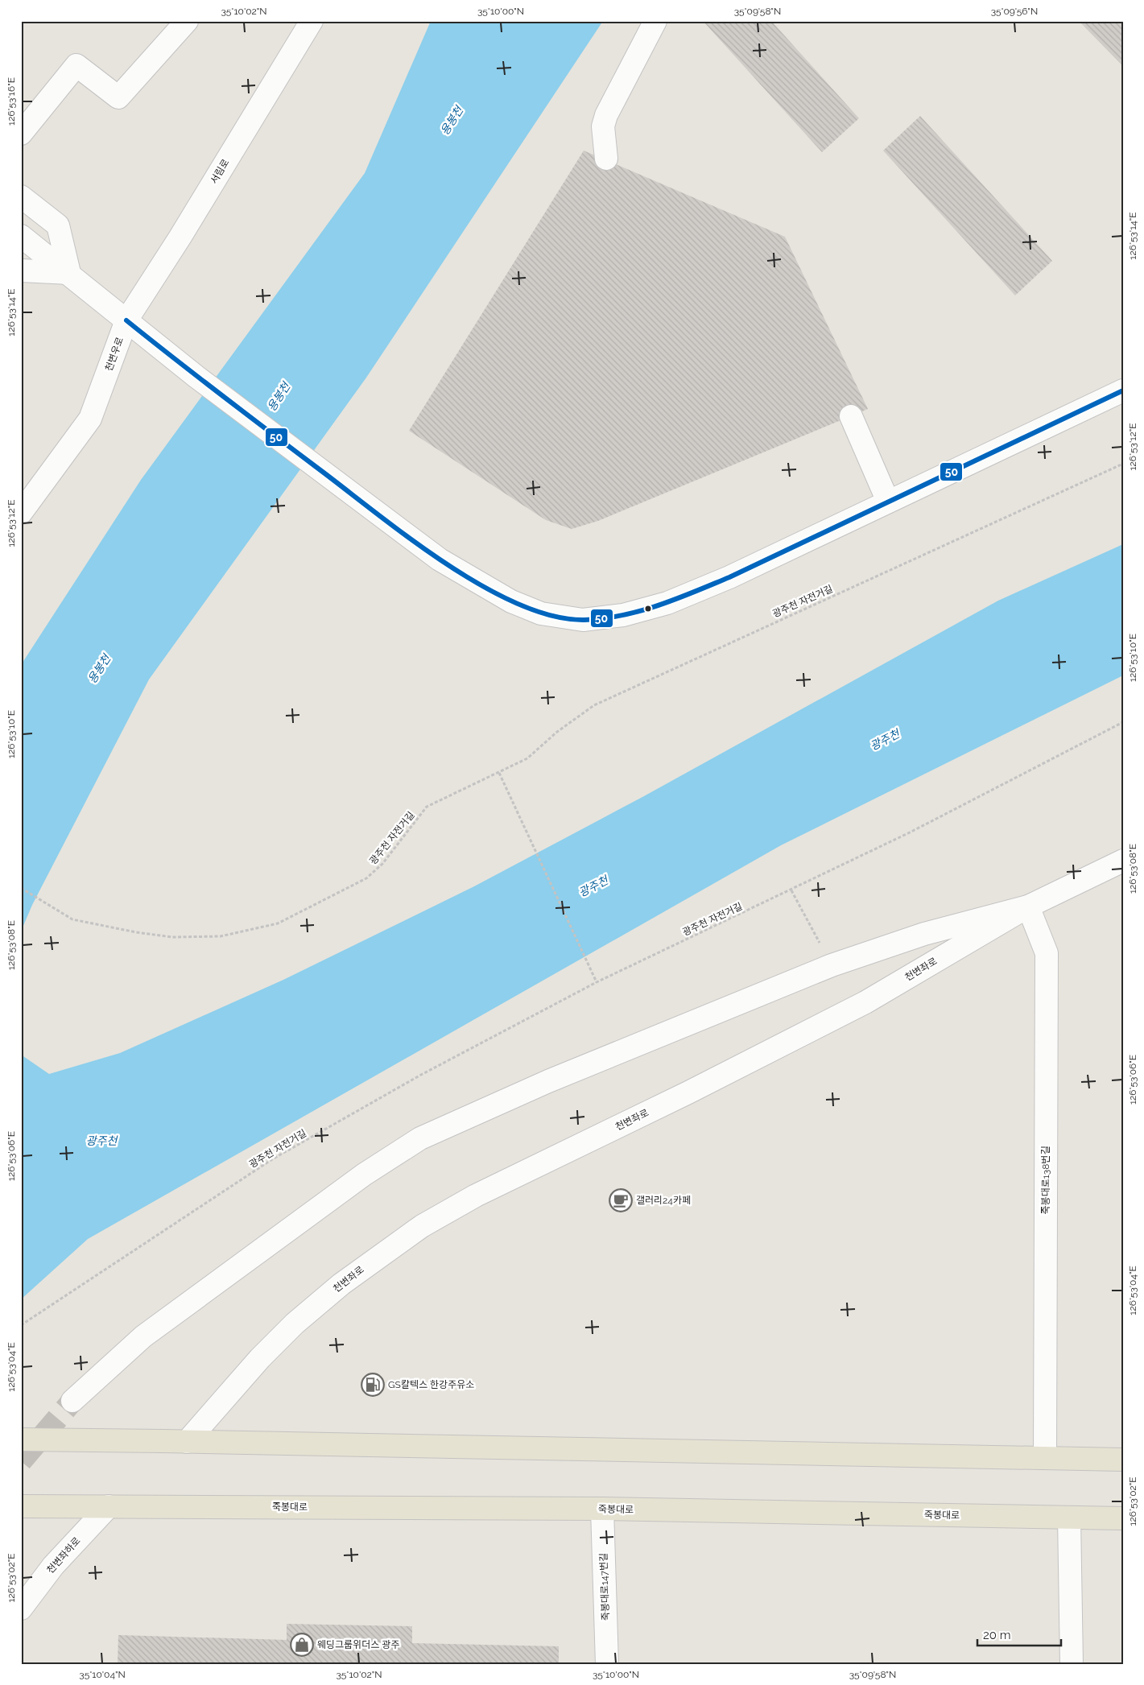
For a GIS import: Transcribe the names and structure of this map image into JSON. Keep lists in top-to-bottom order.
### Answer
{
  "streets": {
    "main road": ["죽봉대로"],
    "street": [
      "서림로",
      "천변우로",
      "천변좌로",
      "죽봉대로138번길",
      "천변좌하로",
      "죽봉대로147번길"
    ],
    "path": ["광주천 자전거길"]
  },
  "crossings": [
    ["서림로", "천변우로"],
    ["천변좌로", "죽봉대로138번길"],
    ["죽봉대로", "천변좌하로"],
    ["죽봉대로", "죽봉대로147번길"]
  ],
  "water": ["용봉천", "광주천"],
  "places": {
    "cafe": ["갤러리24카페"],
    "fuel station": ["GS칼텍스 한강주유소"],
    "shop": ["웨딩그룹위더스 광주"]
  },
  "lines": ["transit line 50"],
  "scale_bar": "20 m",
  "coordinates": [
    "35°10'02\"N",
    "35°10'00\"N",
    "35°09'58\"N",
    "35°09'56\"N",
    "126°53'16\"E",
    "126°53'14\"E",
    "126°53'12\"E",
    "126°53'10\"E",
    "126°53'08\"E",
    "126°53'06\"E",
    "126°53'04\"E",
    "126°53'02\"E",
    "35°10'04\"N"
  ]
}
